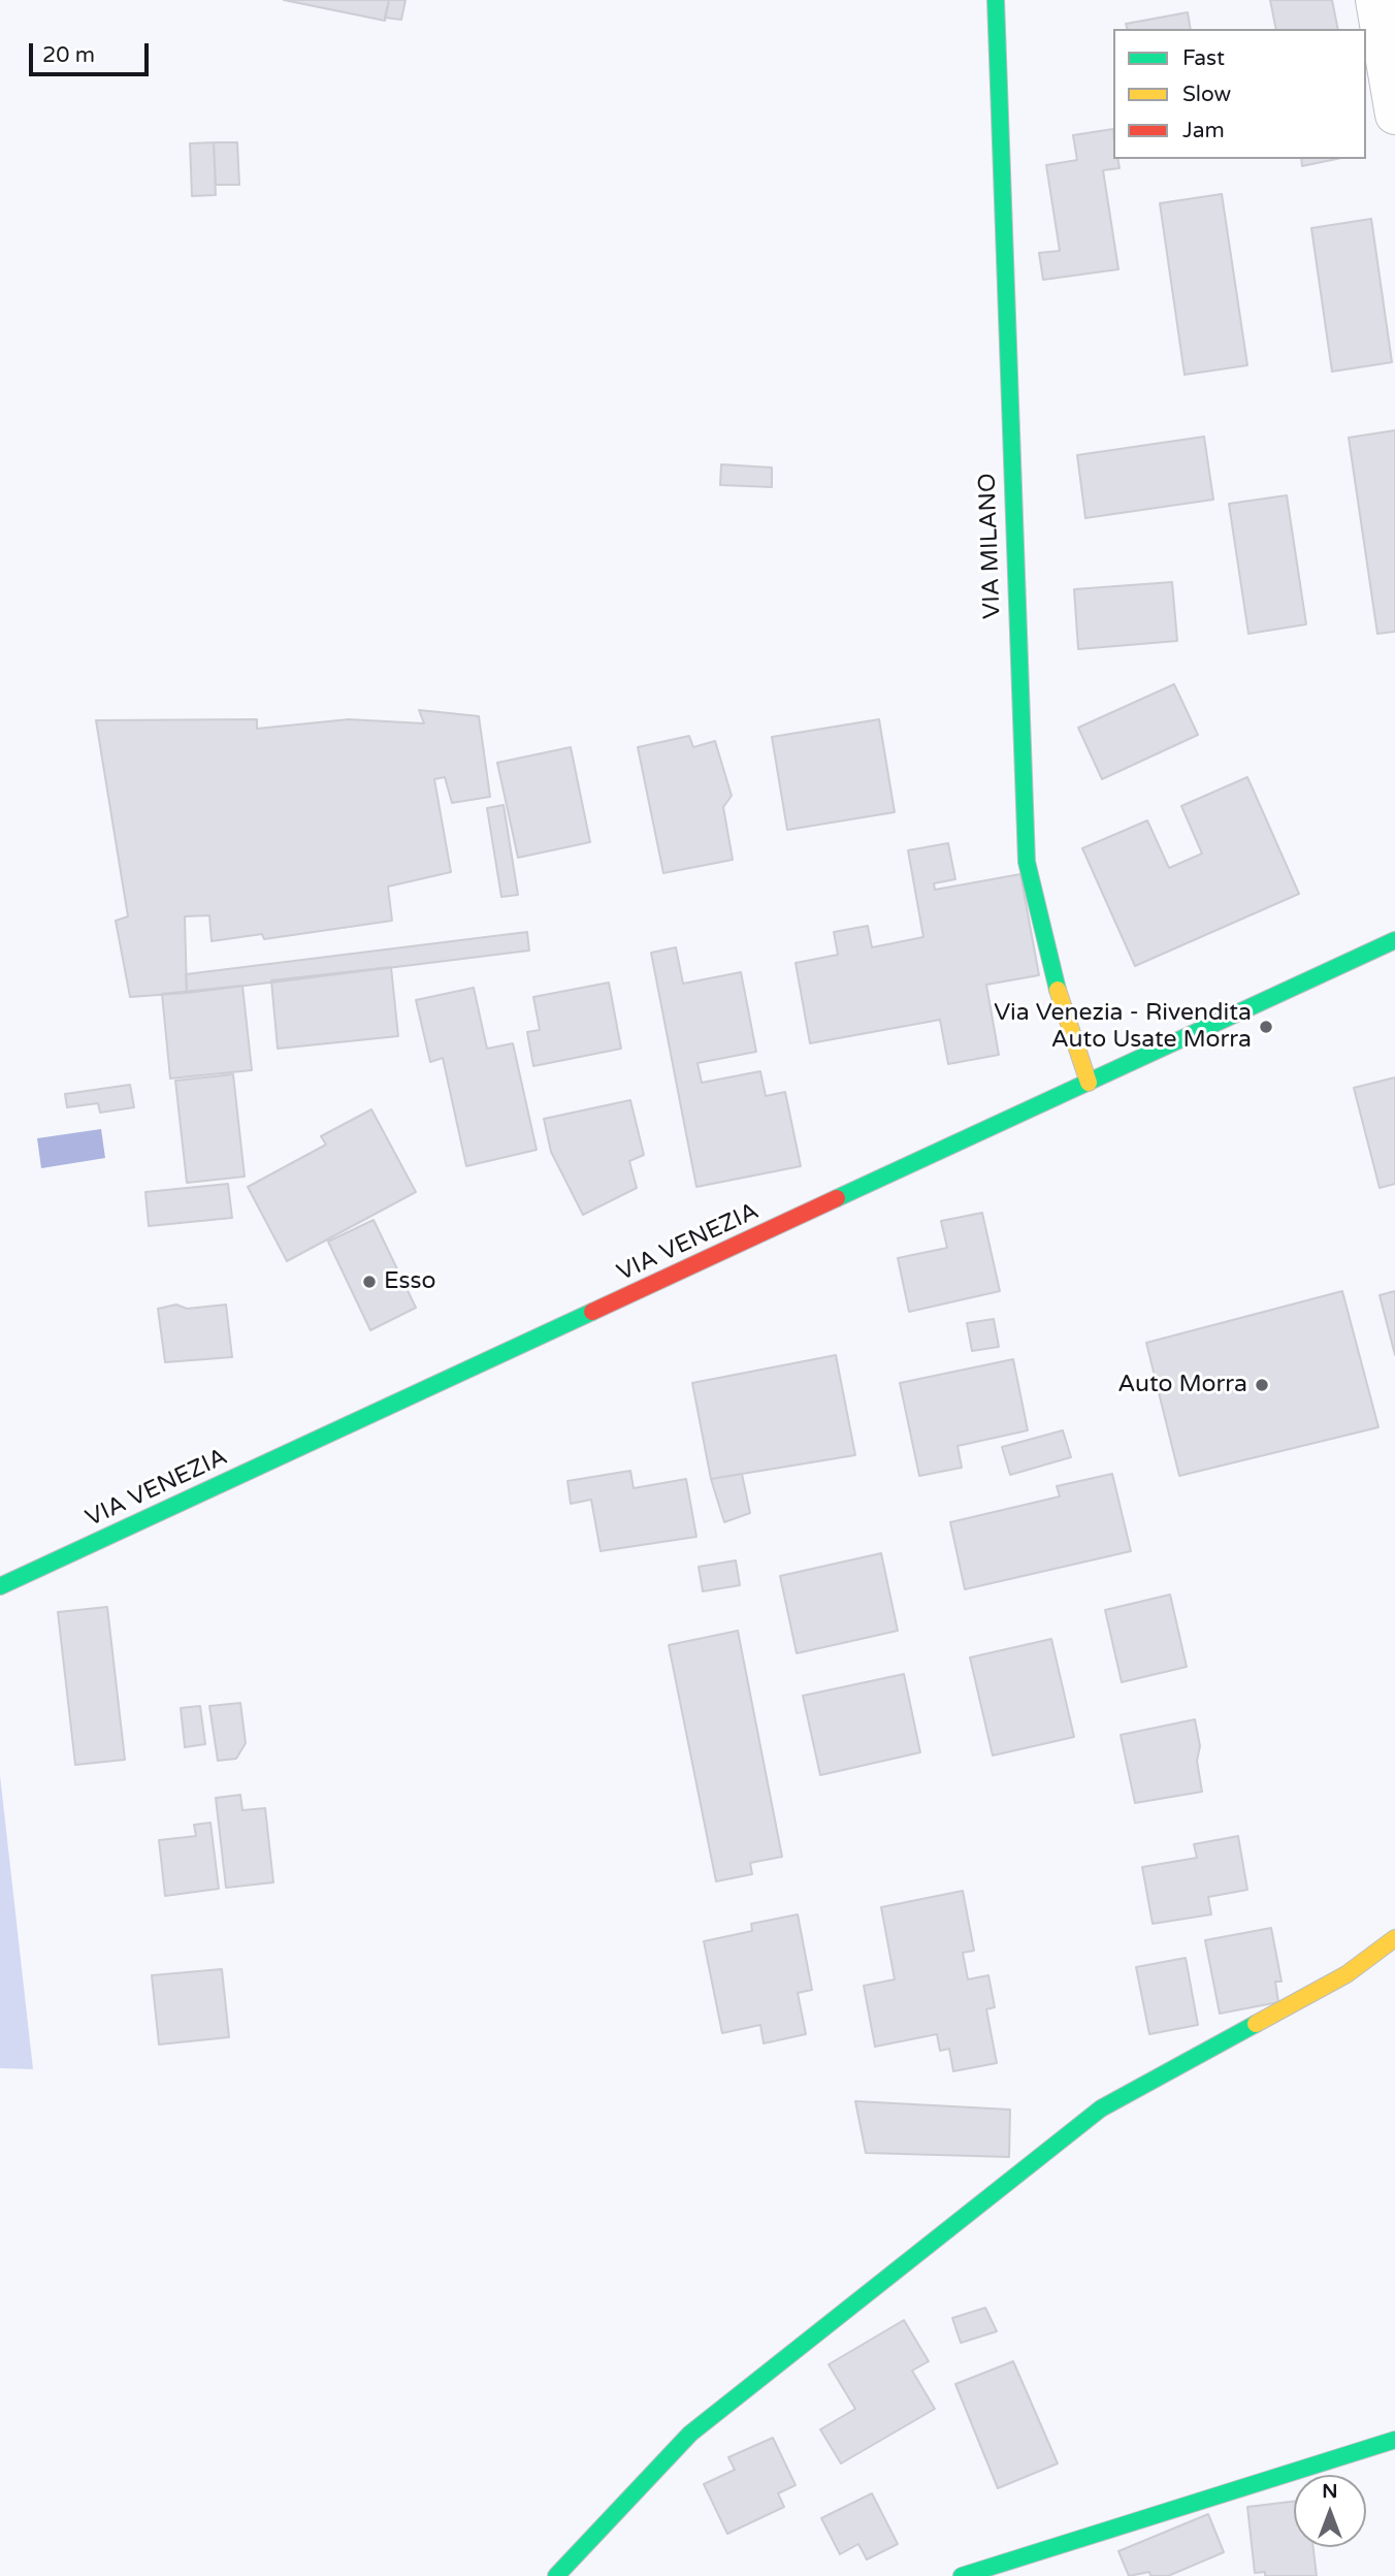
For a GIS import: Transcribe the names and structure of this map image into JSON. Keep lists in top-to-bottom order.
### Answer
{
  "streets": {
    "street": ["VIA MILANO", "VIA VENEZIA"]
  },
  "crossings": [
    ["VIA MILANO", "VIA VENEZIA"]
  ],
  "places": ["Via Venezia - Rivendita Auto Usate Morra", "Esso", "Auto Morra"],
  "legend": ["Fast", "Slow", "Jam"],
  "scale_bar": "20 m",
  "north": "top"
}
